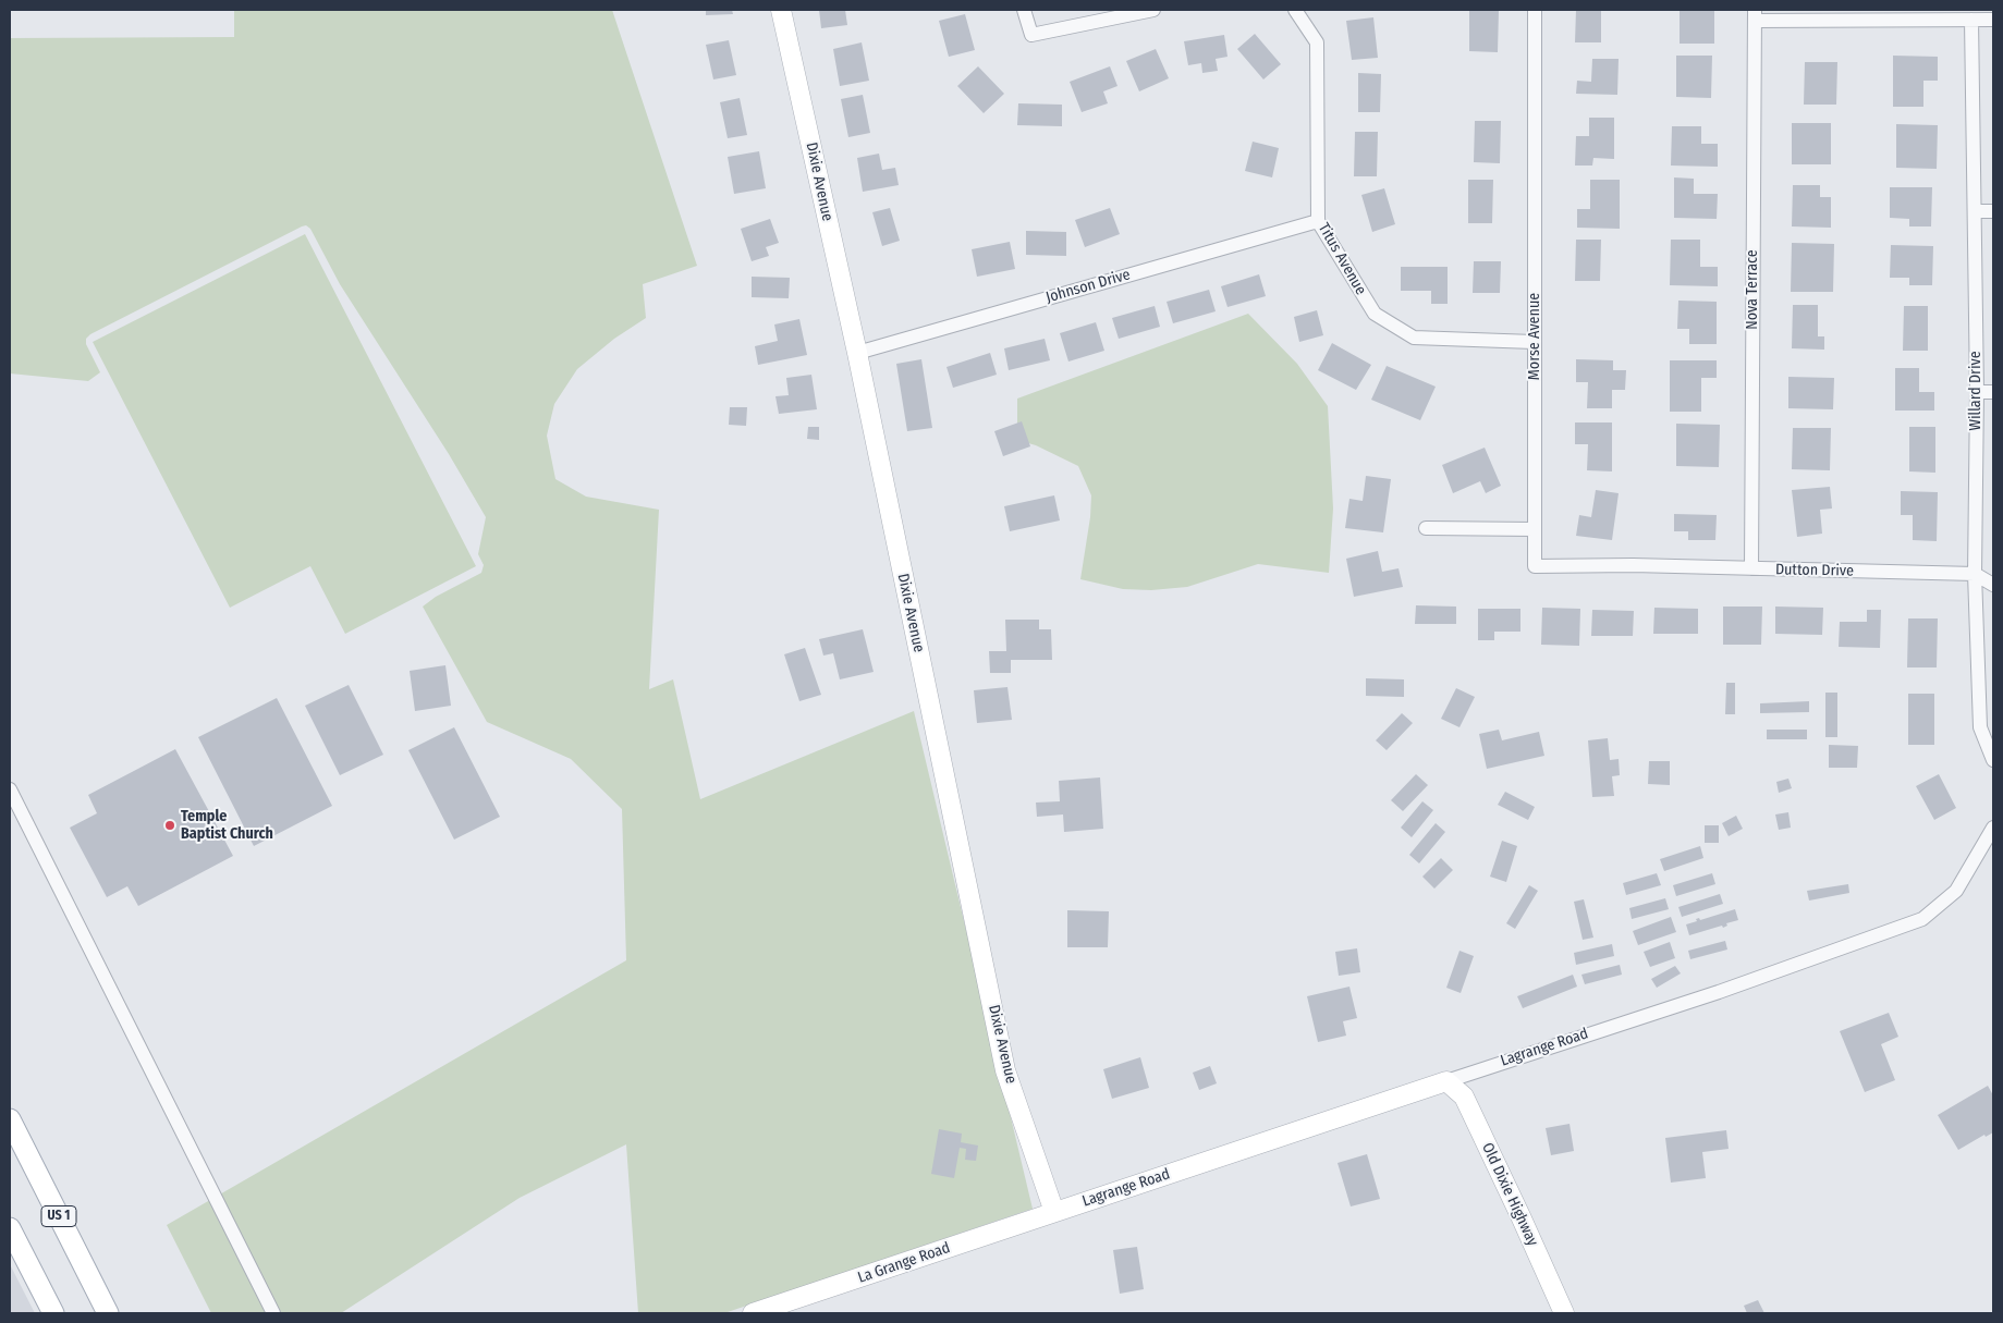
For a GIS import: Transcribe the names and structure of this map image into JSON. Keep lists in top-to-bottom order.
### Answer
{
  "streets": {
    "main road": ["US 1"],
    "street": [
      "Dixie Avenue",
      "Titus Avenue",
      "Johnson Drive",
      "Nova Terrace",
      "Morse Avenue",
      "Willard Drive",
      "Dutton Drive",
      "Lagrange Road",
      "Old Dixie Highway",
      "La Grange Road"
    ]
  },
  "crossings": [
    ["Dixie Avenue", "Johnson Drive"],
    ["Dixie Avenue", "Lagrange Road"],
    ["Dixie Avenue", "La Grange Road"],
    ["Titus Avenue", "Johnson Drive"],
    ["Titus Avenue", "Morse Avenue"],
    ["Nova Terrace", "Dutton Drive"],
    ["Morse Avenue", "Dutton Drive"],
    ["Willard Drive", "Dutton Drive"],
    ["Lagrange Road", "Old Dixie Highway"],
    ["Lagrange Road", "La Grange Road"]
  ],
  "places": ["Temple Baptist Church"]
}
